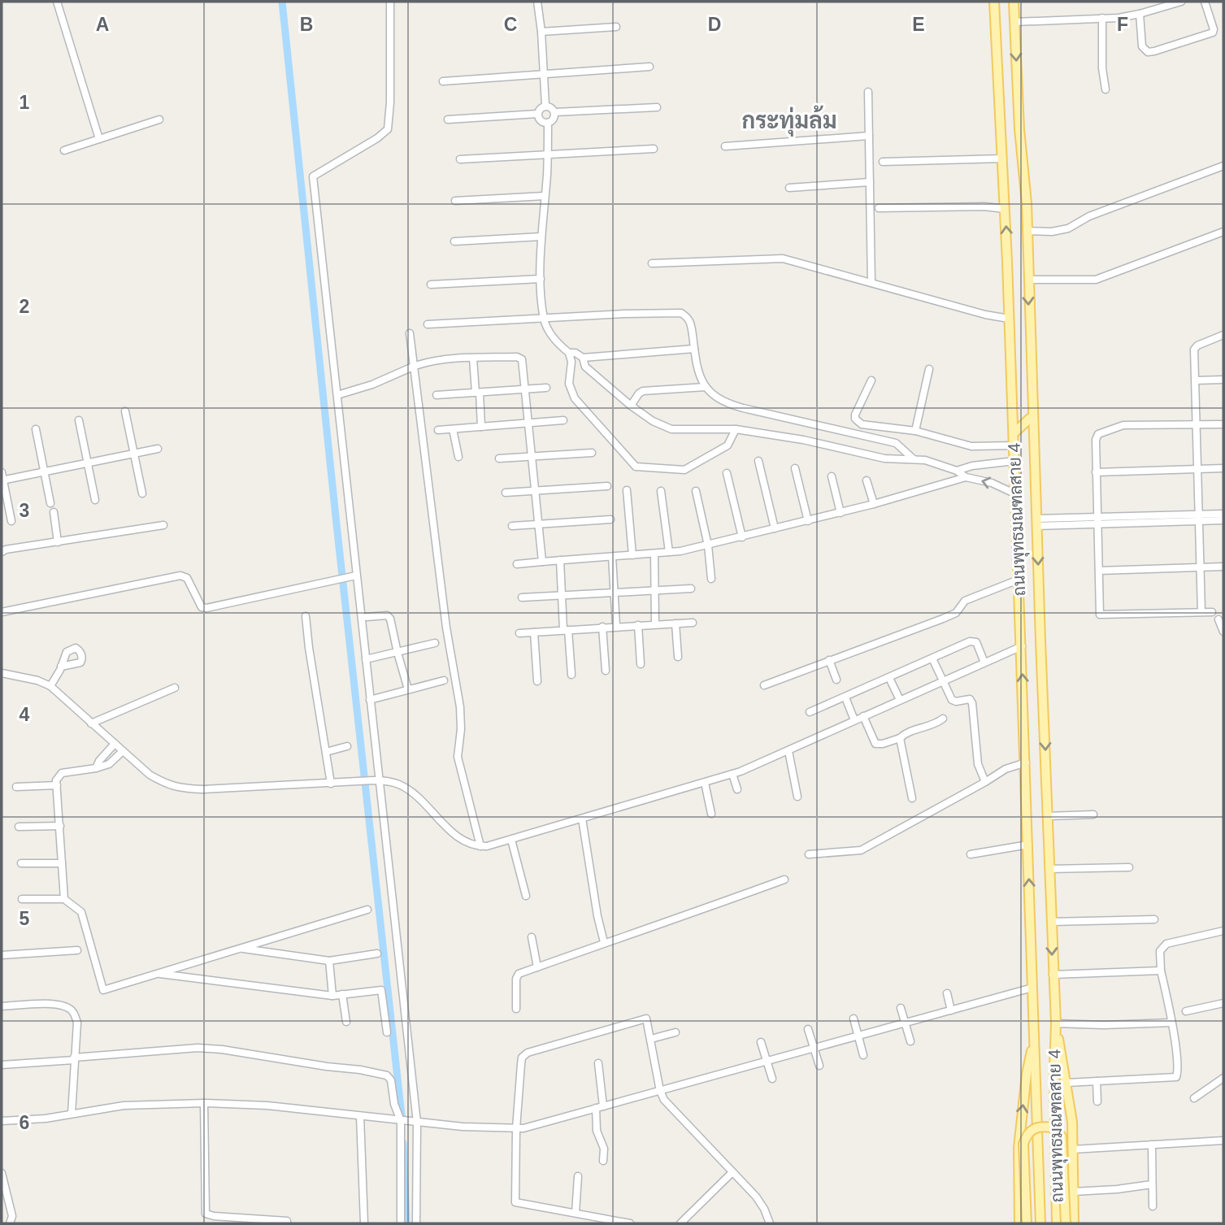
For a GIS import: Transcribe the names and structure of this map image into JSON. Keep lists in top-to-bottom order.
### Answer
{
  "streets": {
    "main road": ["ถนนพุทธมณฑลสาย 4"]
  },
  "districts": ["กระทุ่มล้ม"],
  "grid": {
    "columns": [
      "A",
      "B",
      "C",
      "D",
      "E",
      "F"
    ],
    "rows": [
      "1",
      "2",
      "3",
      "4",
      "5",
      "6"
    ]
  }
}
